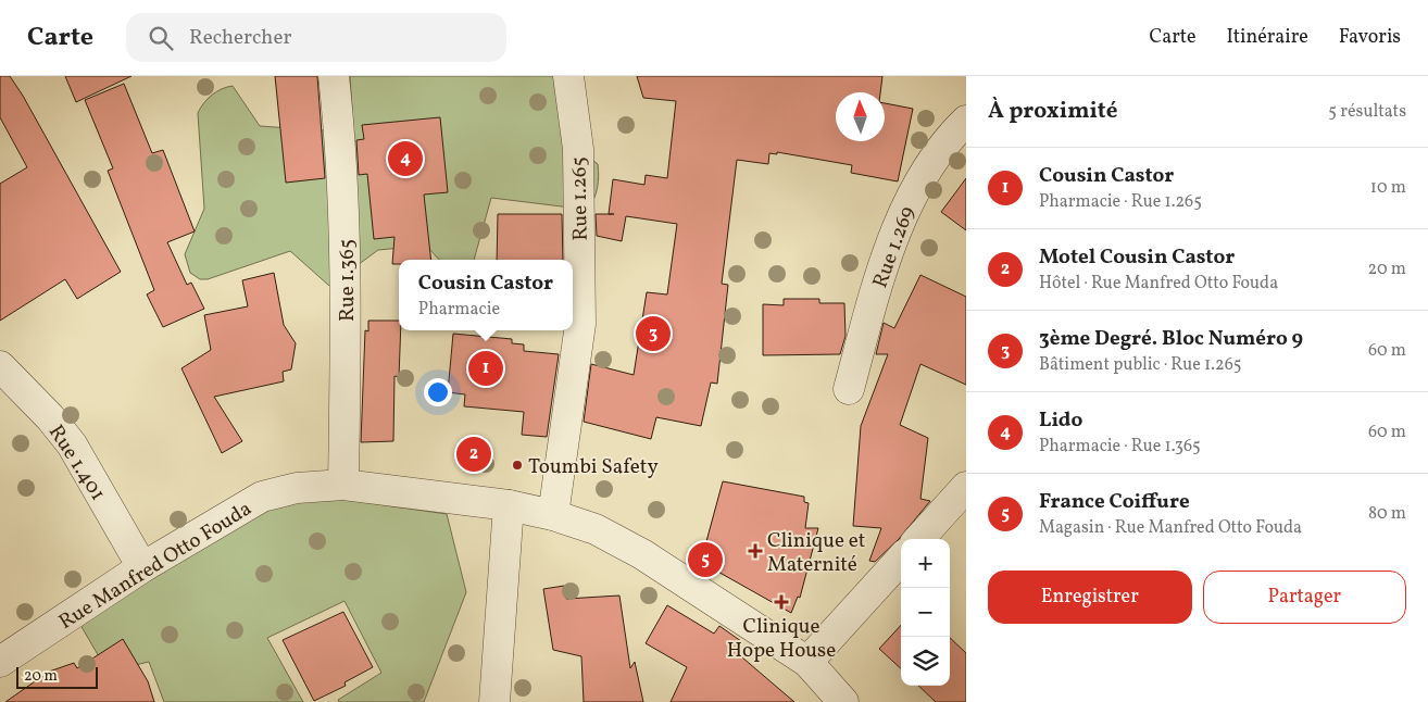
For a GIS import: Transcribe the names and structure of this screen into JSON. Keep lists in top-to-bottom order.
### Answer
{
  "streets": {
    "street": [
      "Rue 1.265",
      "Rue 1.269",
      "Rue 1.365",
      "Rue 1.401",
      "Rue Manfred Otto Fouda"
    ]
  },
  "crossings": [
    ["Rue 1.265", "Rue Manfred Otto Fouda"],
    ["Rue 1.365", "Rue Manfred Otto Fouda"],
    ["Rue 1.401", "Rue Manfred Otto Fouda"]
  ],
  "places": {
    "other": ["Toumbi Safety"],
    "health": ["Clinique et Maternité", "Clinique Hope House"]
  },
  "scale_bar": "20 m",
  "north": "top",
  "page": {
    "header": "Carte",
    "search": "Rechercher",
    "nav": ["Carte", "Itinéraire", "Favoris"],
    "heading": ["À proximité", "5 résultats"],
    "pins": [
      "4",
      "3",
      "1",
      "2",
      "5"
    ],
    "list": [
      {
        "mark": "1",
        "name": "Cousin Castor",
        "note": "Pharmacie · Rue 1.265",
        "value": "10 m"
      },
      {
        "mark": "2",
        "name": "Motel Cousin Castor",
        "note": "Hôtel · Rue Manfred Otto Fouda",
        "value": "20 m"
      },
      {
        "mark": "3",
        "name": "3ème Degré. Bloc Numéro 9",
        "note": "Bâtiment public · Rue 1.265",
        "value": "60 m"
      },
      {
        "mark": "4",
        "name": "Lido",
        "note": "Pharmacie · Rue 1.365",
        "value": "60 m"
      },
      {
        "mark": "5",
        "name": "France Coiffure",
        "note": "Magasin · Rue Manfred Otto Fouda",
        "value": "80 m"
      }
    ],
    "popup": ["Cousin Castor", "Pharmacie"],
    "map_buttons": ["+", "−"],
    "buttons": ["Enregistrer", "Partager"],
    "scale": "20 m"
  }
}
